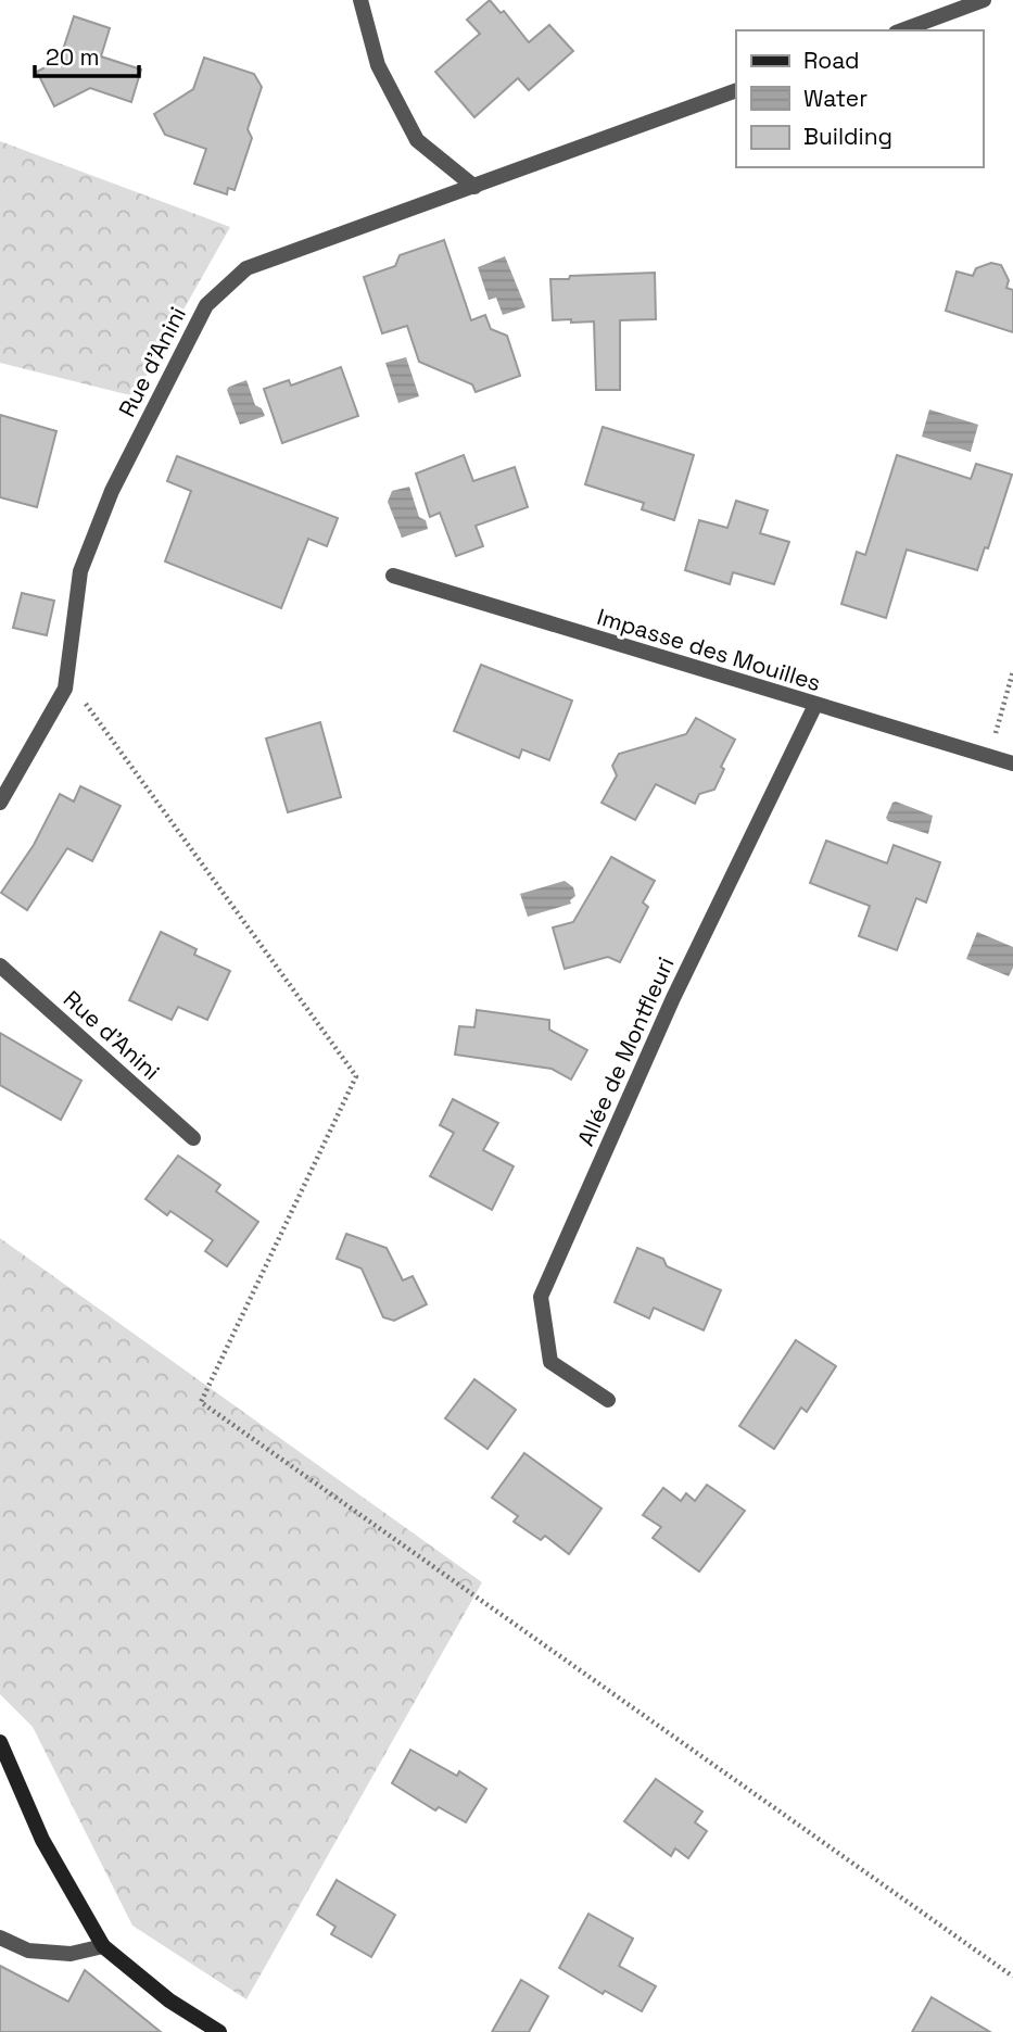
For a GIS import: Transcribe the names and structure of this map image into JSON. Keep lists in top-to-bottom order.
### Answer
{
  "streets": {
    "street": ["Rue d'Anini", "Impasse des Mouilles", "Allée de Montfleuri"]
  },
  "crossings": [
    ["Impasse des Mouilles", "Allée de Montfleuri"]
  ],
  "legend": ["Road", "Water", "Building"],
  "scale_bar": "20 m"
}
